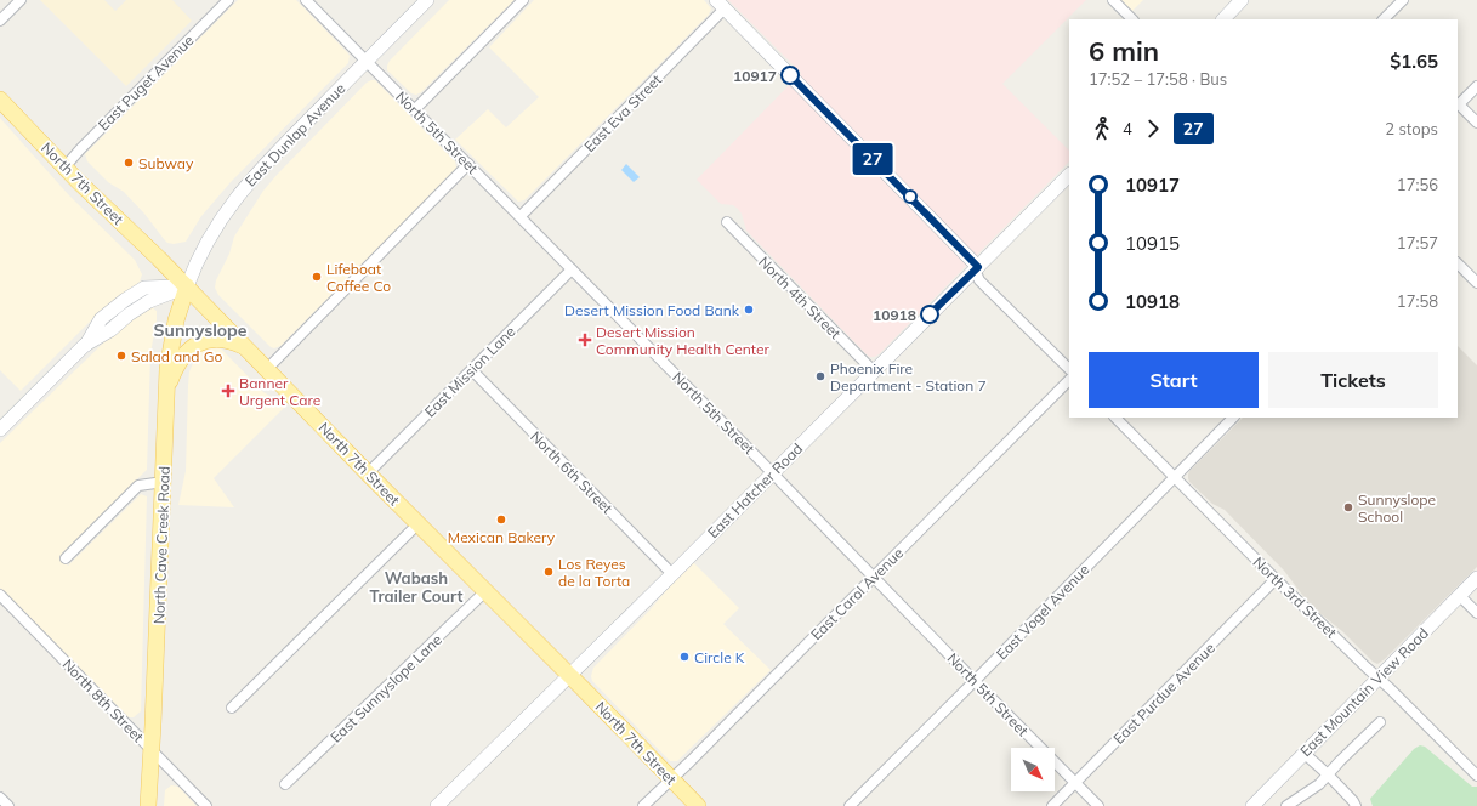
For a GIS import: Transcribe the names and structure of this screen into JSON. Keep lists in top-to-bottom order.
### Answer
{
  "streets": {
    "main road": ["North 7th Street", "North Cave Creek Road"],
    "street": [
      "East Puget Avenue",
      "East Eva Street",
      "North 5th Street",
      "East Dunlap Avenue",
      "North 4th Street",
      "East Mission Lane",
      "North 6th Street",
      "East Hatcher Road",
      "East Carol Avenue",
      "North 3rd Street",
      "East Vogel Avenue",
      "East Sunnyslope Lane",
      "East Mountain View Road",
      "East Purdue Avenue",
      "North 8th Street"
    ]
  },
  "crossings": [
    ["East Puget Avenue", "North 7th Street"],
    ["East Eva Street", "North 5th Street"],
    ["North 5th Street", "East Dunlap Avenue"],
    ["North 5th Street", "East Mission Lane"],
    ["North 5th Street", "East Hatcher Road"],
    ["North 5th Street", "East Carol Avenue"],
    ["North 5th Street", "East Vogel Avenue"],
    ["North 5th Street", "East Purdue Avenue"],
    ["East Dunlap Avenue", "North 7th Street"],
    ["East Dunlap Avenue", "North Cave Creek Road"],
    ["North 7th Street", "East Mission Lane"],
    ["North 7th Street", "East Hatcher Road"],
    ["North 7th Street", "North Cave Creek Road"],
    ["North 7th Street", "East Carol Avenue"],
    ["North 7th Street", "East Sunnyslope Lane"],
    ["North 4th Street", "East Hatcher Road"],
    ["East Mission Lane", "North 6th Street"],
    ["North 6th Street", "East Hatcher Road"],
    ["North Cave Creek Road", "North 8th Street"],
    ["North 3rd Street", "East Vogel Avenue"],
    ["North 3rd Street", "East Mountain View Road"],
    ["North 3rd Street", "East Purdue Avenue"]
  ],
  "districts": ["Sunnyslope", "Wabash Trailer Court"],
  "places": {
    "other": [
      "10917",
      "Subway",
      "Lifeboat Coffee Co",
      "Desert Mission Food Bank",
      "10918",
      "Salad and Go",
      "Phoenix Fire Department - Station 7",
      "Sunnyslope School",
      "Mexican Bakery",
      "Los Reyes de la Torta",
      "Circle K"
    ],
    "health": ["Desert Mission Community Health Center", "Banner Urgent Care"]
  },
  "lines": ["bus line 27"],
  "north": "bottom right",
  "page": {
    "on_map": "27",
    "heading": ["6 min", "17:52 – 17:58 · Bus", "$1.65"],
    "legs": ["4", "27", "2 stops"],
    "list": [
      {
        "name": "10917",
        "value": "17:56"
      },
      {
        "name": "10915",
        "value": "17:57"
      },
      {
        "name": "10918",
        "value": "17:58"
      }
    ],
    "buttons": ["Start", "Tickets"]
  }
}
